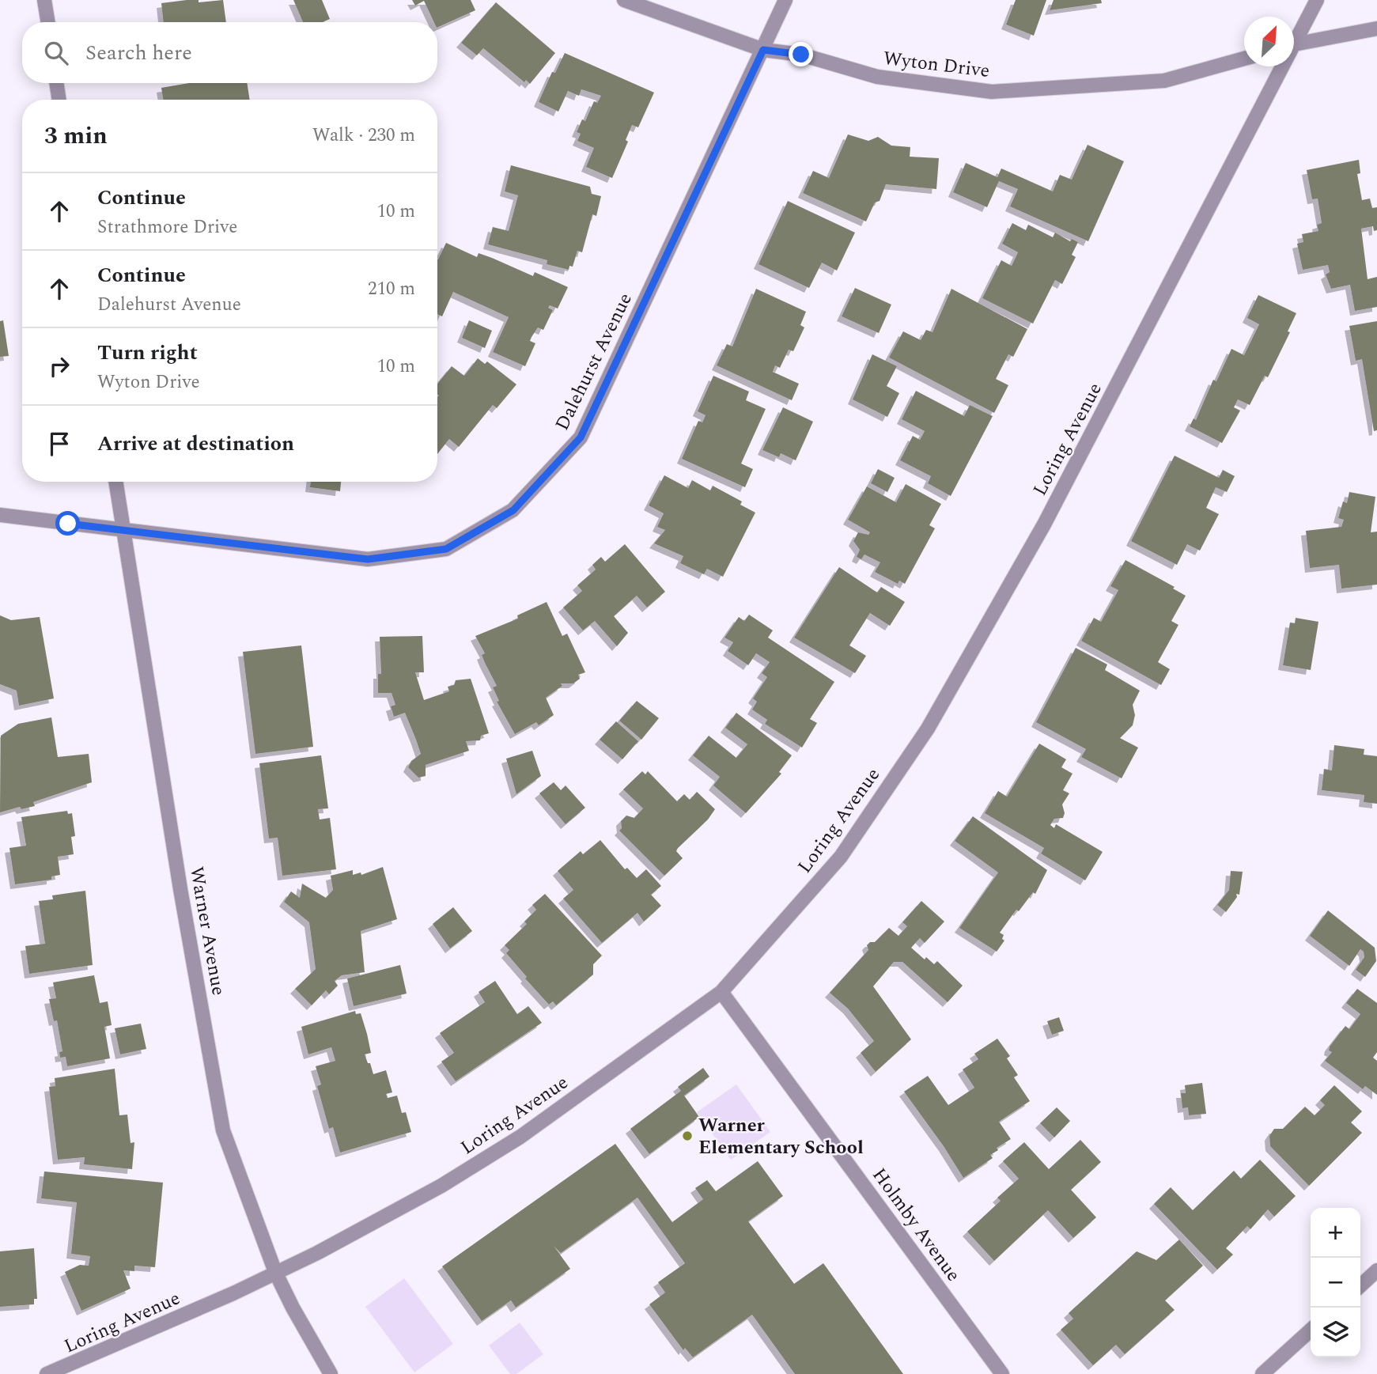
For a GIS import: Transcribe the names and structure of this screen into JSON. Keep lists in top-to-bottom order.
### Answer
{
  "streets": {
    "street": [
      "Wyton Drive",
      "Dalehurst Avenue",
      "Loring Avenue",
      "Warner Avenue",
      "Holmby Avenue"
    ]
  },
  "crossings": [
    ["Wyton Drive", "Dalehurst Avenue"],
    ["Dalehurst Avenue", "Warner Avenue"],
    ["Loring Avenue", "Warner Avenue"],
    ["Loring Avenue", "Holmby Avenue"]
  ],
  "places": ["Warner Elementary School"],
  "north": "top right",
  "page": {
    "search": "Search here",
    "heading": ["3 min", "Walk · 230 m"],
    "list": [
      ["Continue", "Strathmore Drive", "10 m"],
      ["Continue", "Dalehurst Avenue", "210 m"],
      ["Turn right", "Wyton Drive", "10 m"],
      "Arrive at destination"
    ],
    "map_buttons": ["+", "−"]
  }
}
